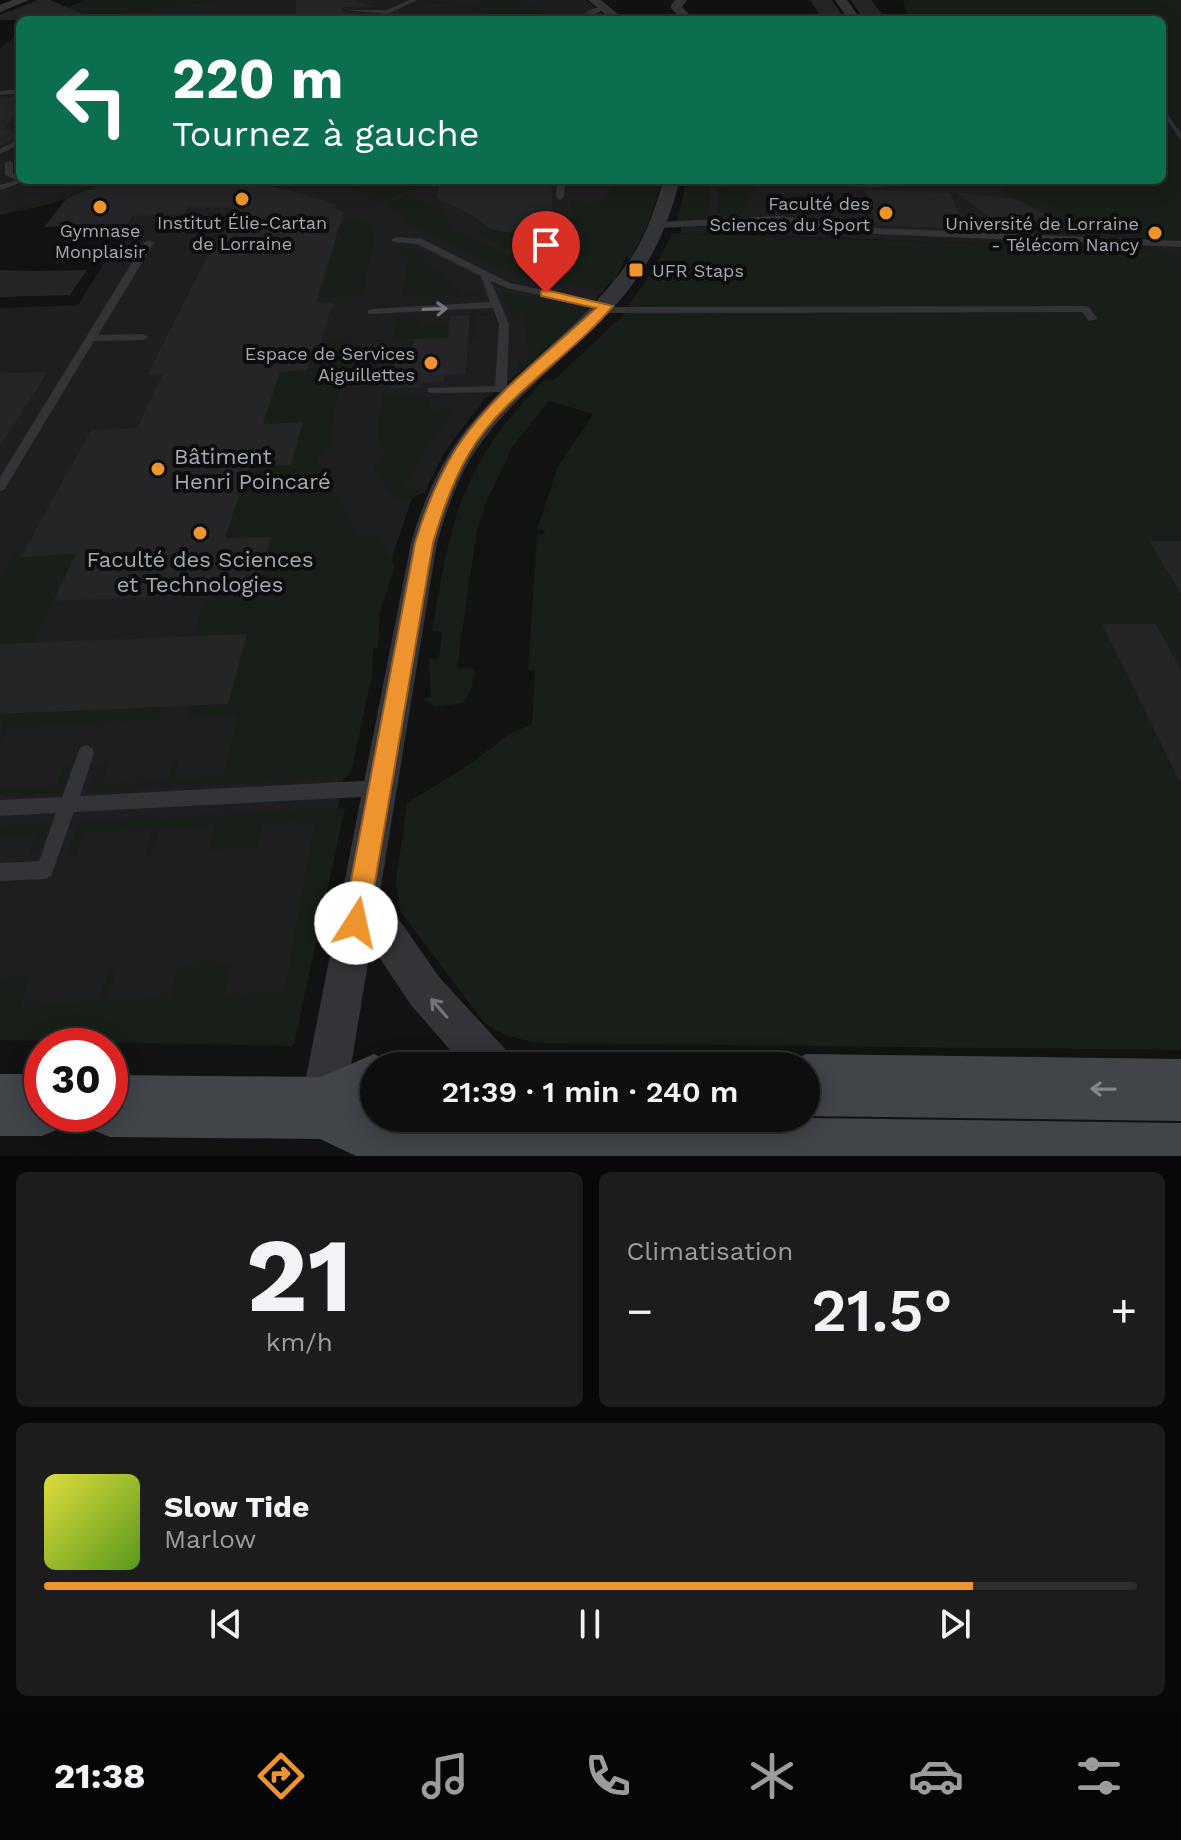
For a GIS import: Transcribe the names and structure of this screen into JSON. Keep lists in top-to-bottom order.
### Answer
{
  "places": {
    "other": [
      "Institut Élie-Cartan de Lorraine",
      "Gymnase Monplaisir",
      "Faculté des Sciences du Sport",
      "Université de Lorraine - Télécom Nancy",
      "Espace de Services Aiguillettes",
      "Bâtiment Henri Poincaré",
      "Faculté des Sciences et Technologies"
    ],
    "transit": ["UFR Staps"]
  },
  "page": {
    "turn": ["220 m", "Tournez à gauche"],
    "limit": "30",
    "trip": "21:39 · 1 min · 240 m",
    "tile": [
      ["21", "km/h"],
      "Climatisation"
    ],
    "heat": ["−", "21.5°", "+"],
    "song": ["Slow Tide", "Marlow"],
    "tabs": "21:38"
  }
}
